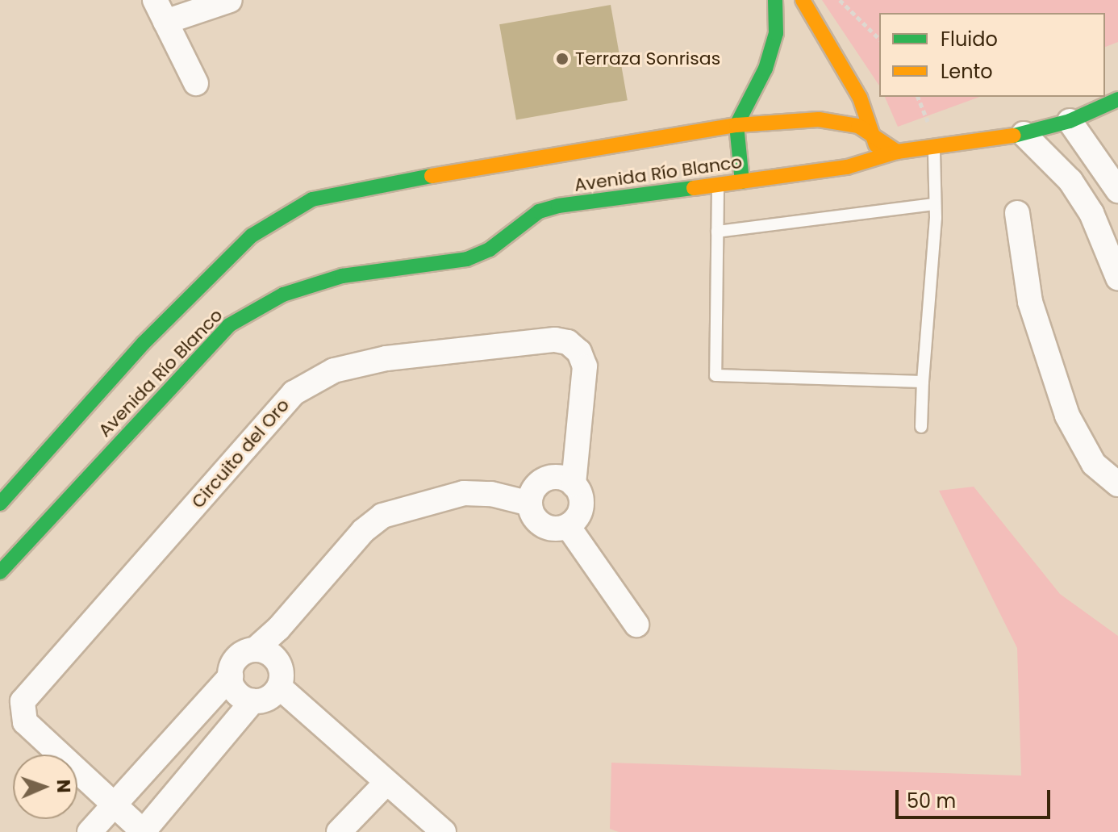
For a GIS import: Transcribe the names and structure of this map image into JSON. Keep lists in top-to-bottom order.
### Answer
{
  "streets": {
    "street": ["Avenida Río Blanco", "Circuito del Oro"]
  },
  "places": ["Terraza Sonrisas"],
  "legend": ["Fluido", "Lento"],
  "scale_bar": "50 m",
  "north": "right"
}
